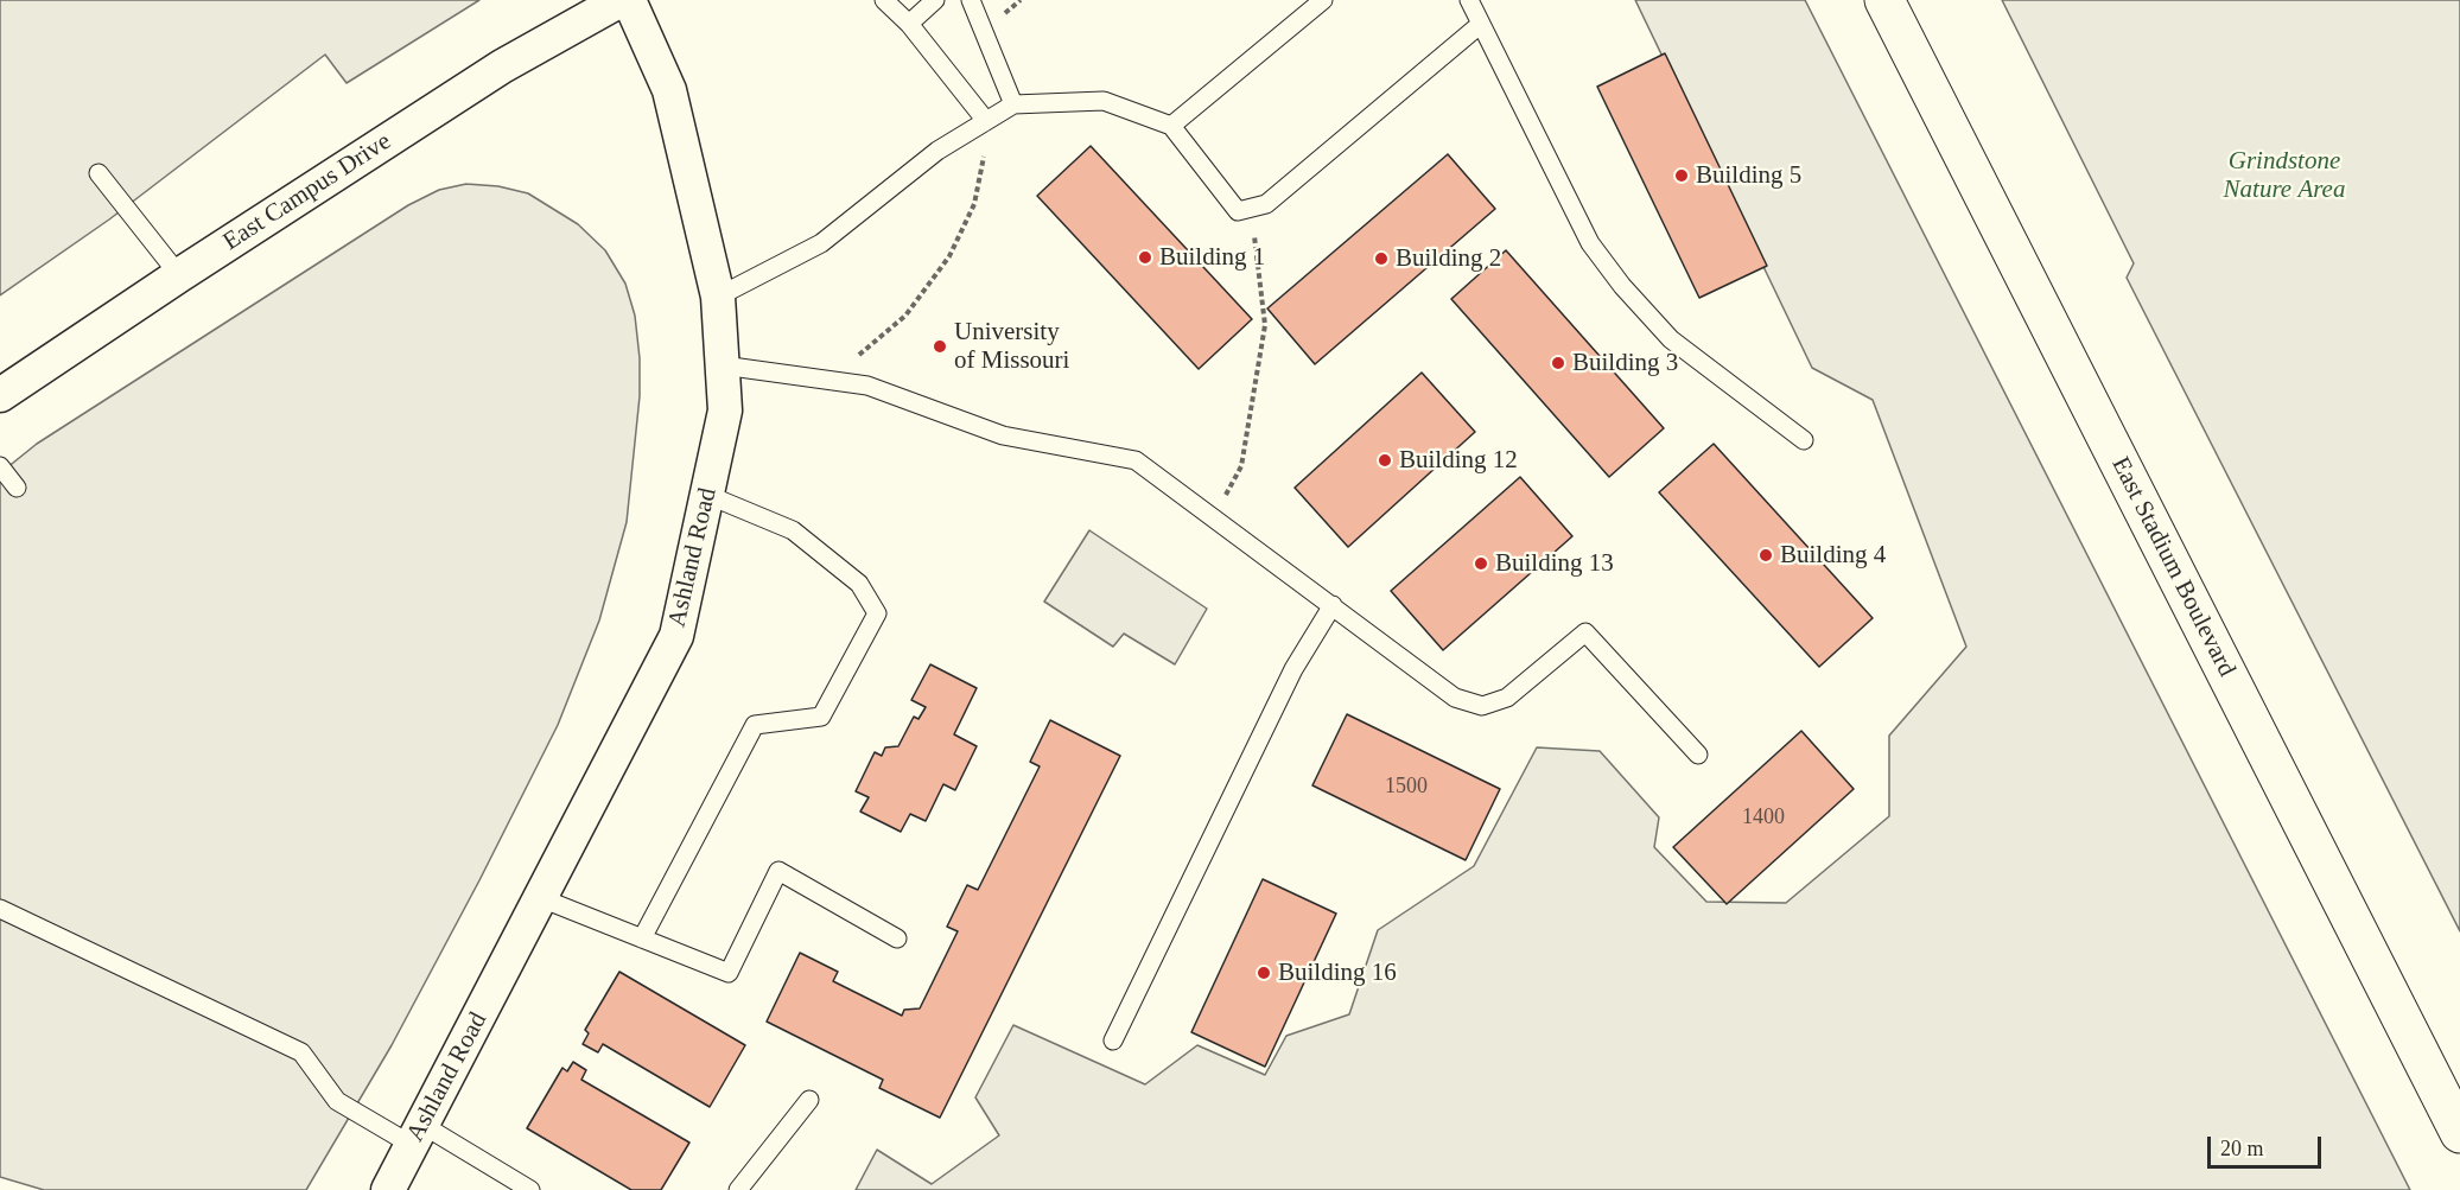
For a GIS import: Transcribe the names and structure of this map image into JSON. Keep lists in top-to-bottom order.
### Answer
{
  "streets": {
    "main road": ["East Stadium Boulevard"],
    "street": ["East Campus Drive", "Ashland Road"]
  },
  "parks": ["Grindstone Nature Area"],
  "places": [
    "Building 5",
    "Building 1",
    "Building 2",
    "University of Missouri",
    "Building 3",
    "Building 12",
    "Building 4",
    "Building 13",
    "Building 16"
  ],
  "house_numbers": ["1500", "1400"],
  "scale_bar": "20 m"
}
